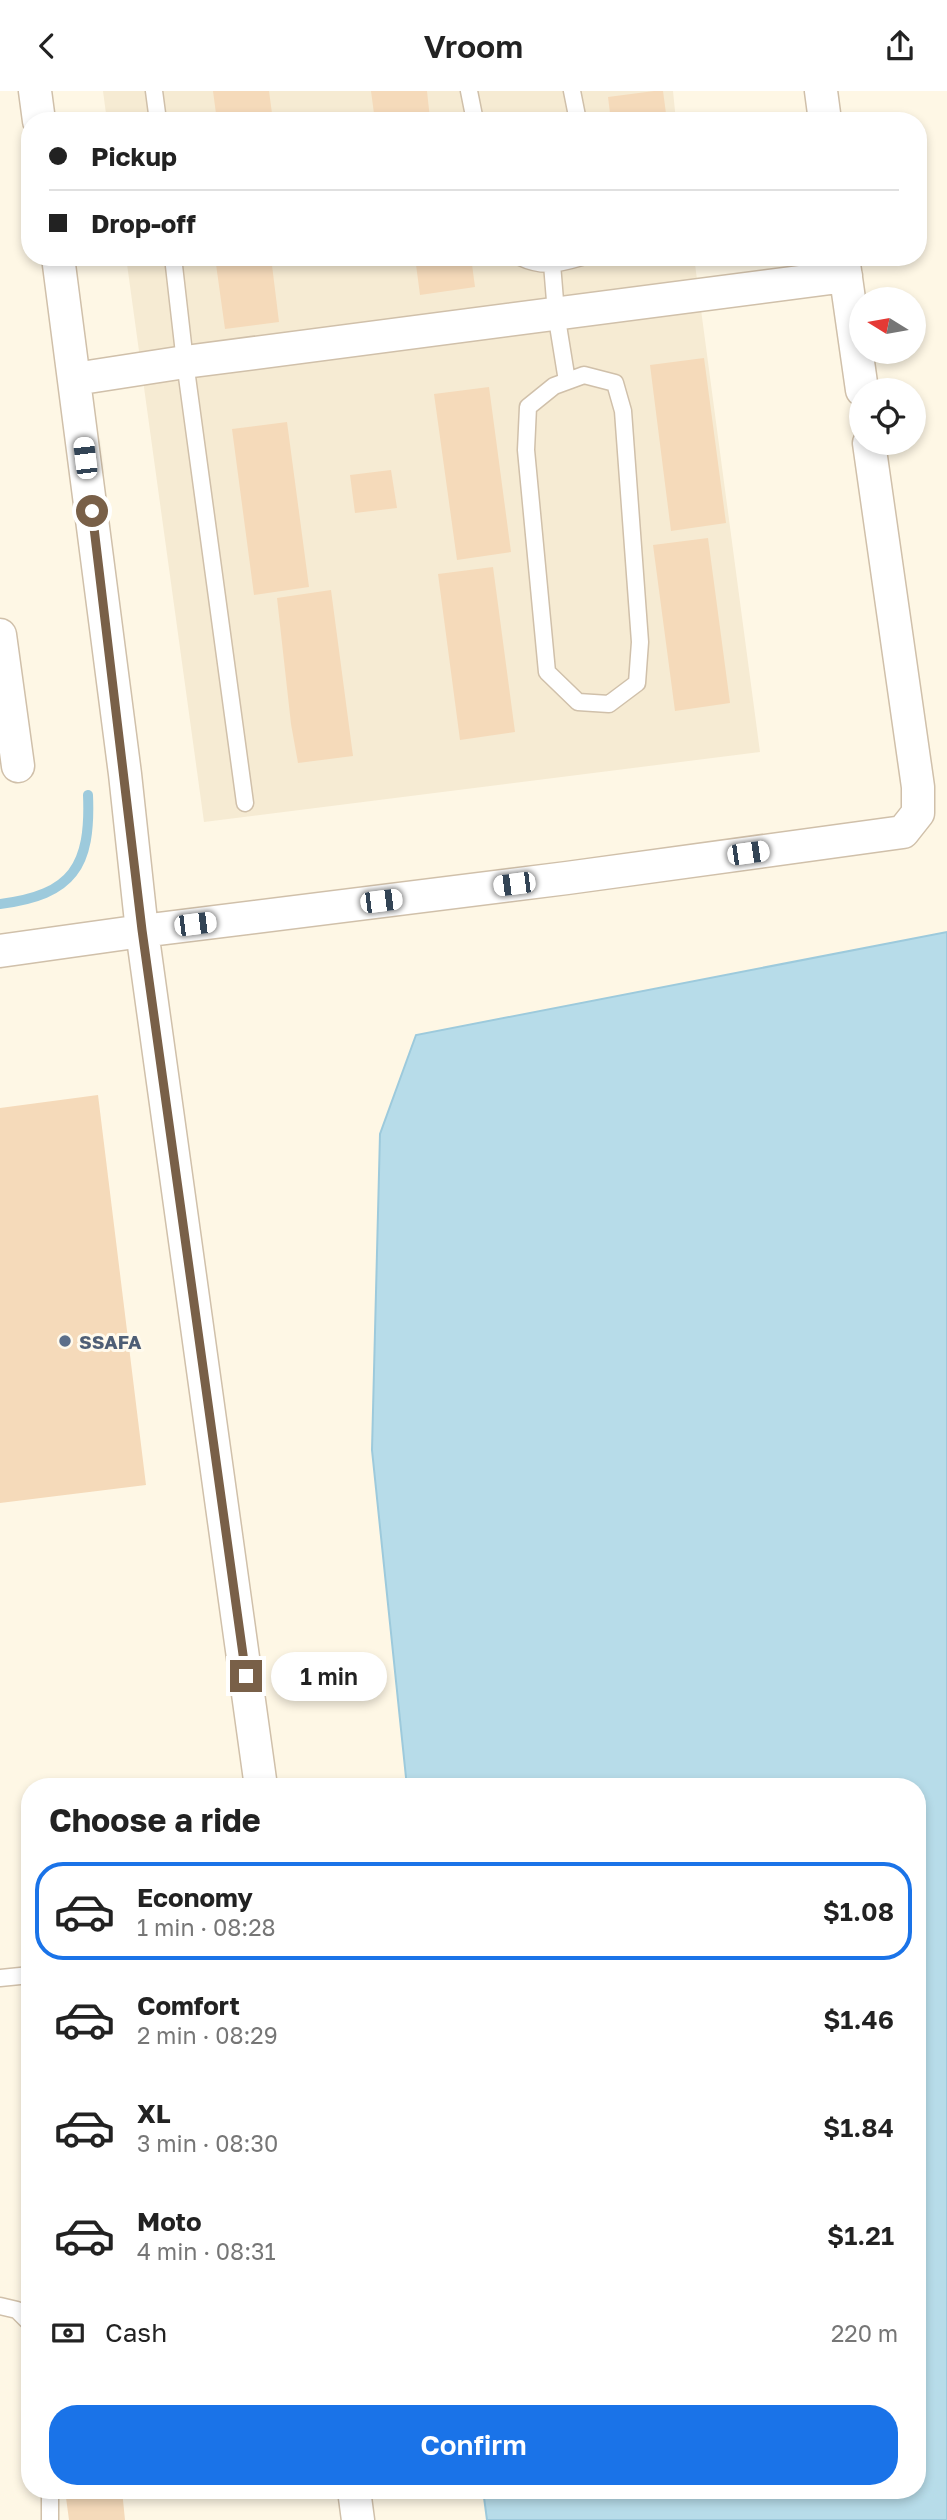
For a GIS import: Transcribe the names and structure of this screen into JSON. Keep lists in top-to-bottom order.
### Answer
{
  "places": ["SSAFA"],
  "north": "left",
  "page": {
    "header": "Vroom",
    "banner": ["Pickup", "Drop-off"],
    "bubble": "1 min",
    "heading": "Choose a ride",
    "list": [
      {
        "name": "Economy",
        "note": "1 min · 08:28",
        "value": "$1.08"
      },
      {
        "name": "Comfort",
        "note": "2 min · 08:29",
        "value": "$1.46"
      },
      {
        "name": "XL",
        "note": "3 min · 08:30",
        "value": "$1.84"
      },
      {
        "name": "Moto",
        "note": "4 min · 08:31",
        "value": "$1.21"
      }
    ],
    "pay": ["Cash", "220 m"],
    "buttons": "Confirm"
  }
}
